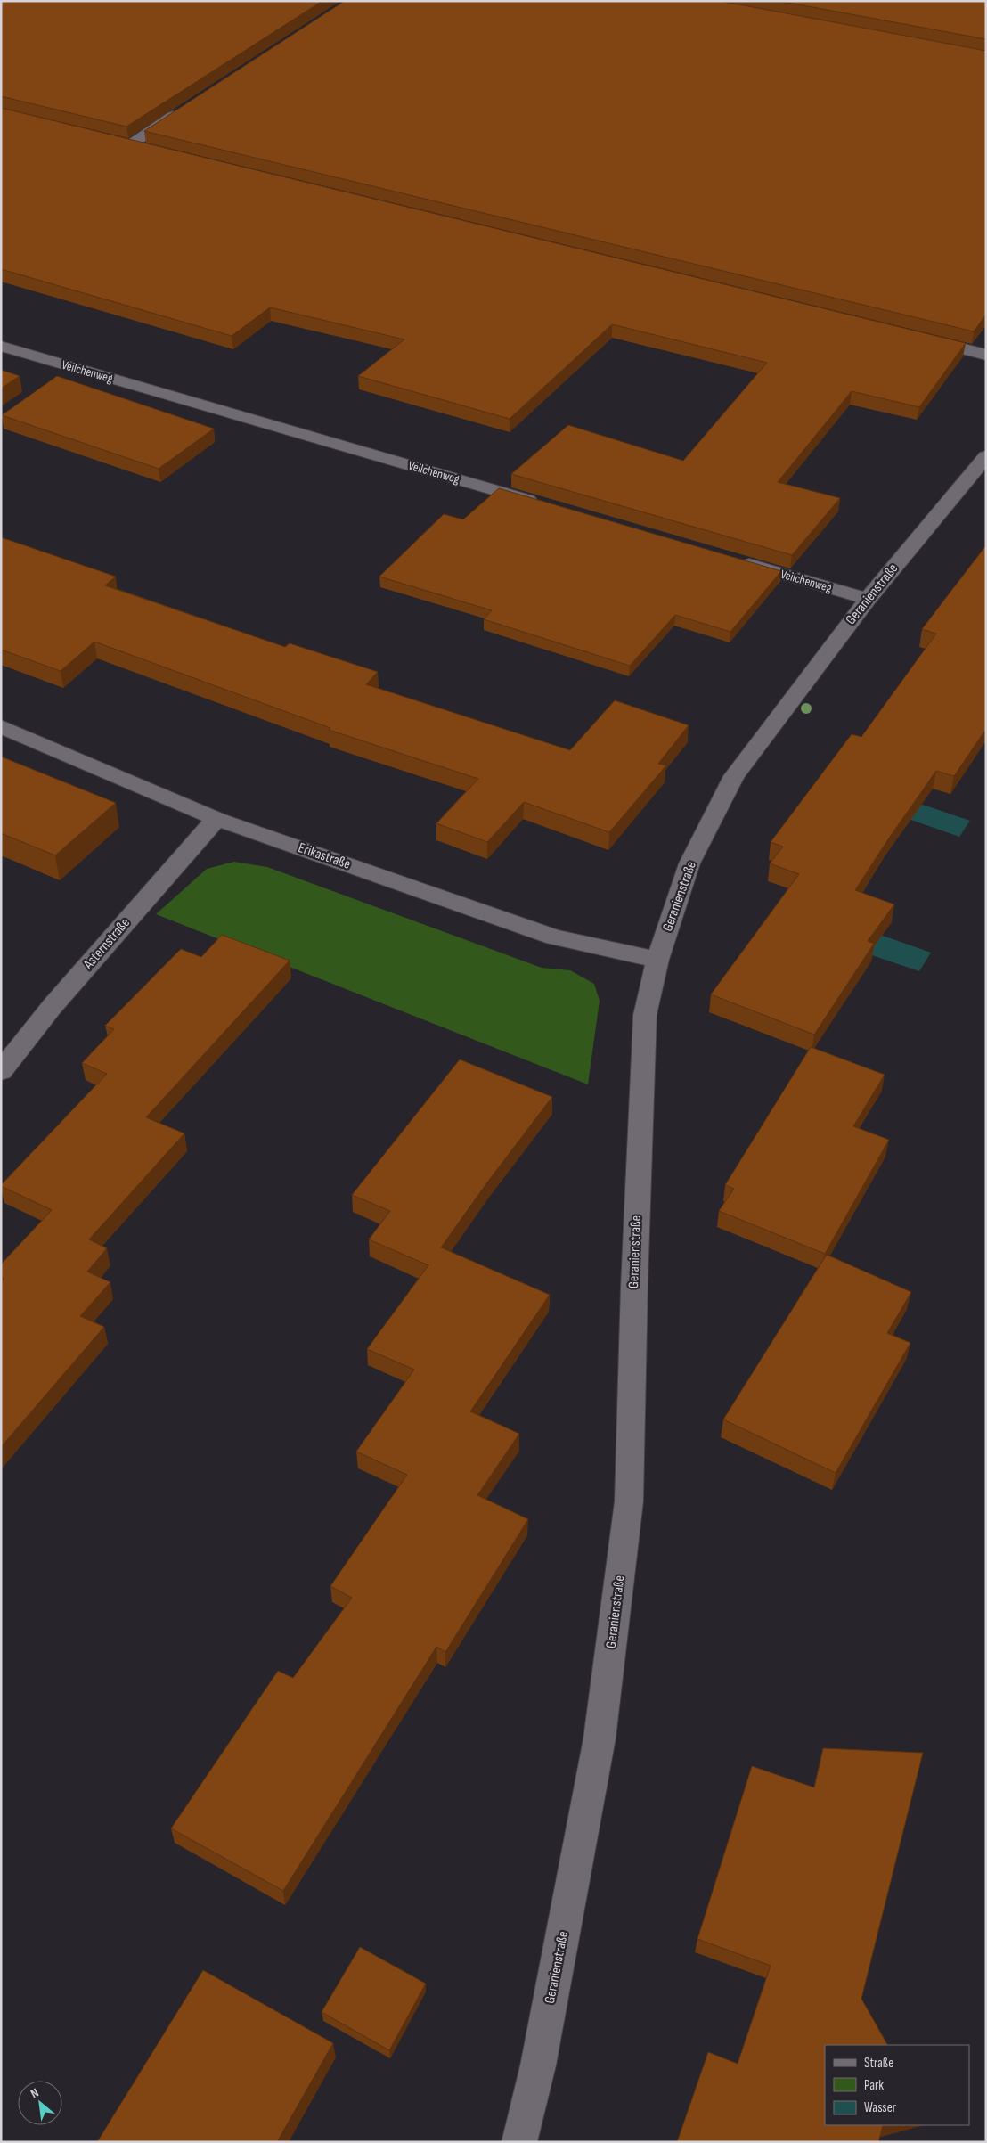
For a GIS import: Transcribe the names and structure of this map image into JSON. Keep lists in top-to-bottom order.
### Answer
{
  "streets": {
    "street": [
      "Veilchenweg",
      "Geranienstraße",
      "Erikastraße",
      "Asternstraße"
    ]
  },
  "crossings": [
    ["Veilchenweg", "Geranienstraße"],
    ["Geranienstraße", "Erikastraße"],
    ["Erikastraße", "Asternstraße"]
  ],
  "legend": ["Straße", "Park", "Wasser"],
  "north": "top left"
}
